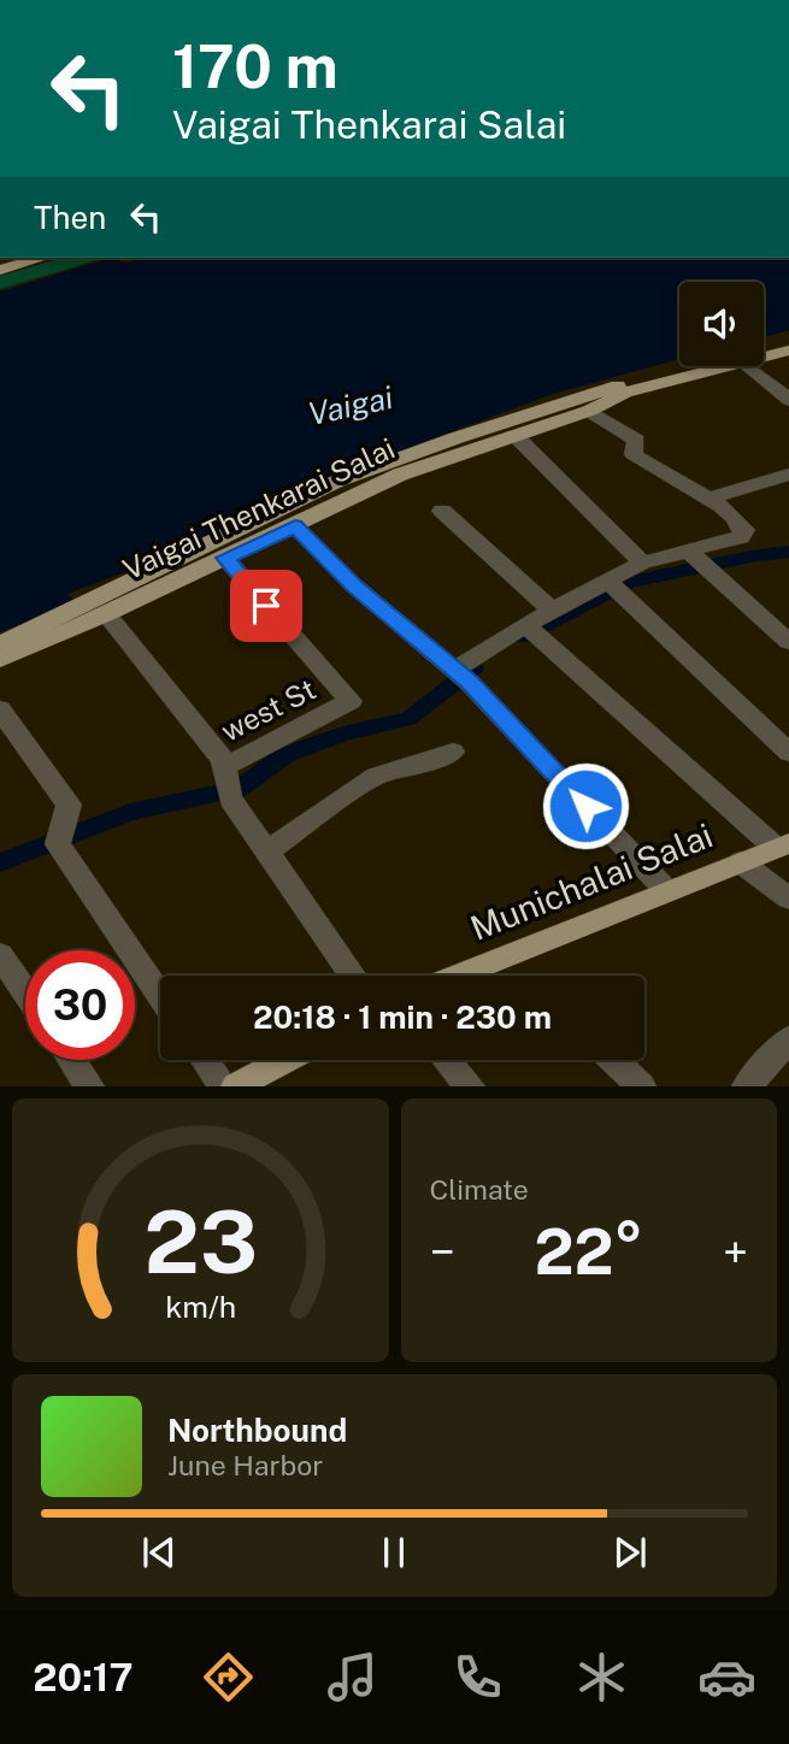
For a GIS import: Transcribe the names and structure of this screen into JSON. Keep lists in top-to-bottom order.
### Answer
{
  "streets": {
    "main road": ["Vaigai Thenkarai Salai", "Munichalai Salai"],
    "street": ["west St"]
  },
  "crossings": [
    ["Vaigai Thenkarai Salai", "west St"]
  ],
  "water": ["Vaigai"],
  "page": {
    "turn": ["170 m", "Vaigai Thenkarai Salai"],
    "then": "Then",
    "limit": "30",
    "trip": "20:18 · 1 min · 230 m",
    "tile": "Climate",
    "heat": ["−", "22°", "+"],
    "song": ["Northbound", "June Harbor"],
    "tabs": "20:17",
    "gauge": ["23", "km/h"]
  }
}
